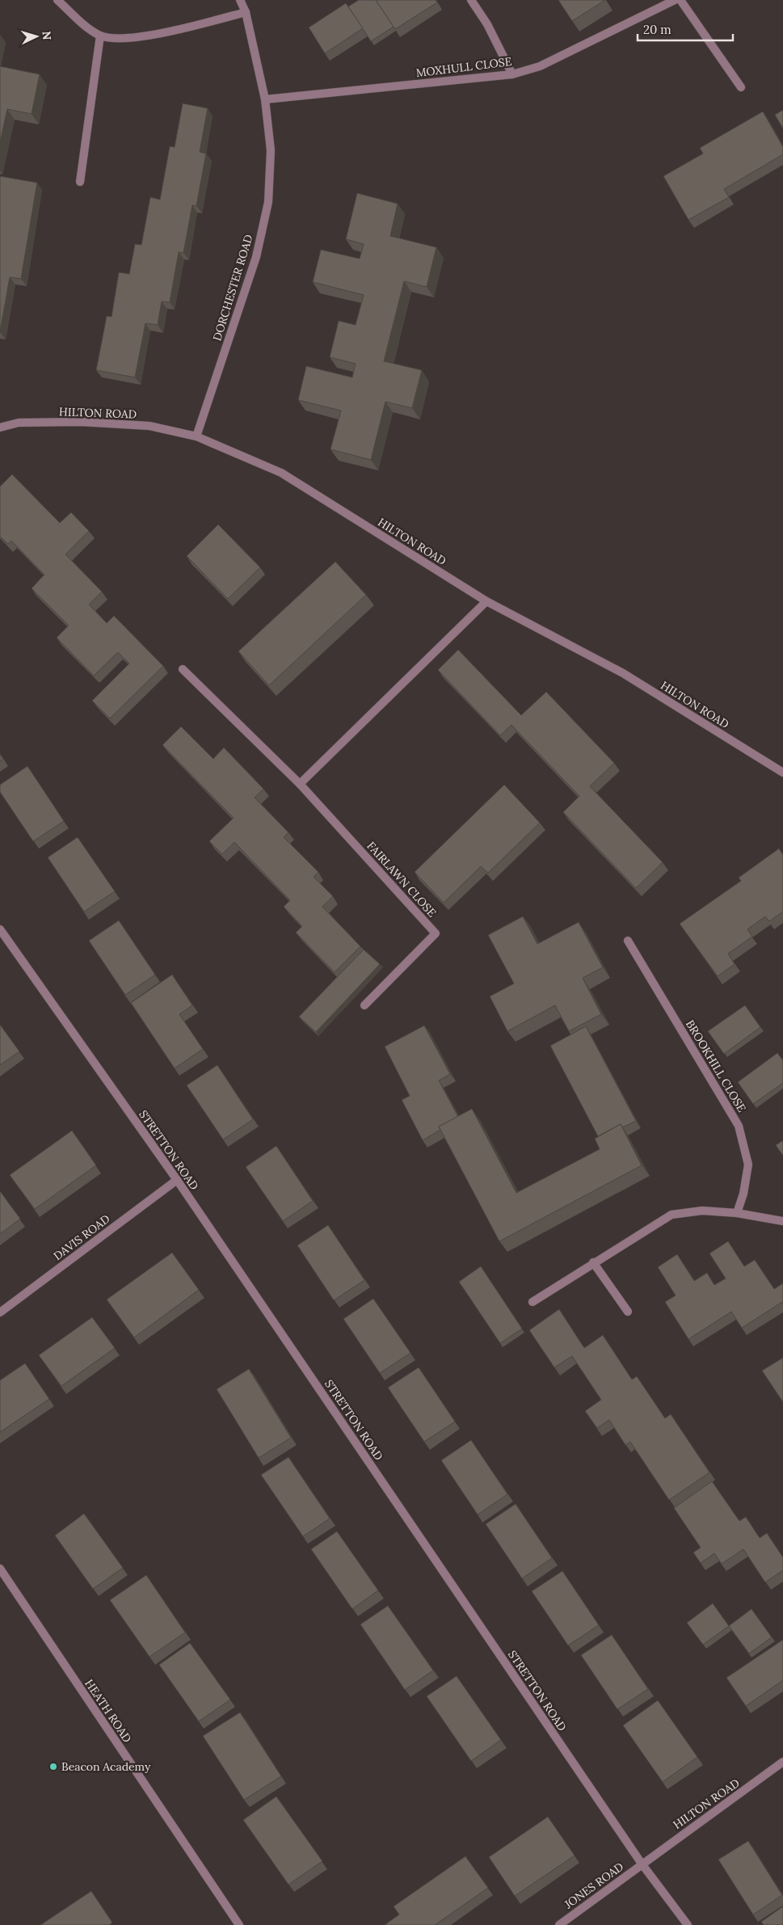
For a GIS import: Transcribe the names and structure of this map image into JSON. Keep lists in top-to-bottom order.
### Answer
{
  "streets": {
    "street": [
      "MOXHULL CLOSE",
      "DORCHESTER ROAD",
      "HILTON ROAD",
      "FAIRLAWN CLOSE",
      "BROOKHILL CLOSE",
      "STRETTON ROAD",
      "DAVIS ROAD",
      "HEATH ROAD",
      "JONES ROAD"
    ]
  },
  "crossings": [
    ["MOXHULL CLOSE", "DORCHESTER ROAD"],
    ["DORCHESTER ROAD", "HILTON ROAD"],
    ["HILTON ROAD", "STRETTON ROAD"],
    ["HILTON ROAD", "JONES ROAD"],
    ["STRETTON ROAD", "DAVIS ROAD"],
    ["STRETTON ROAD", "JONES ROAD"]
  ],
  "places": ["Beacon Academy"],
  "scale_bar": "20 m",
  "north": "right"
}
